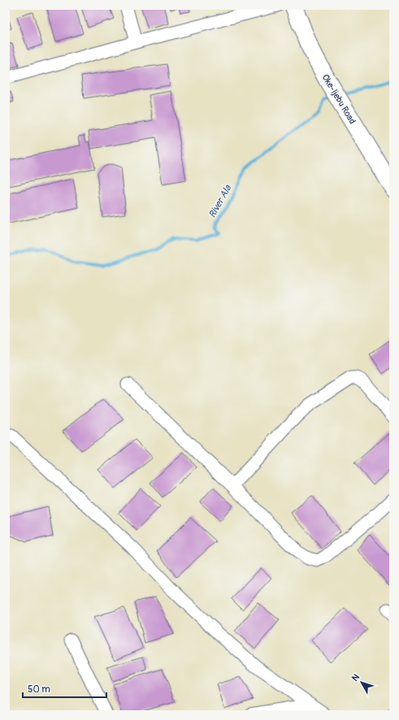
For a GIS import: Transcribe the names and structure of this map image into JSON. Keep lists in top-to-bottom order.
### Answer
{
  "streets": {
    "main road": ["Oke-Ijebu Road"]
  },
  "water": ["River Ala"],
  "scale_bar": "50 m",
  "north": "top left"
}
